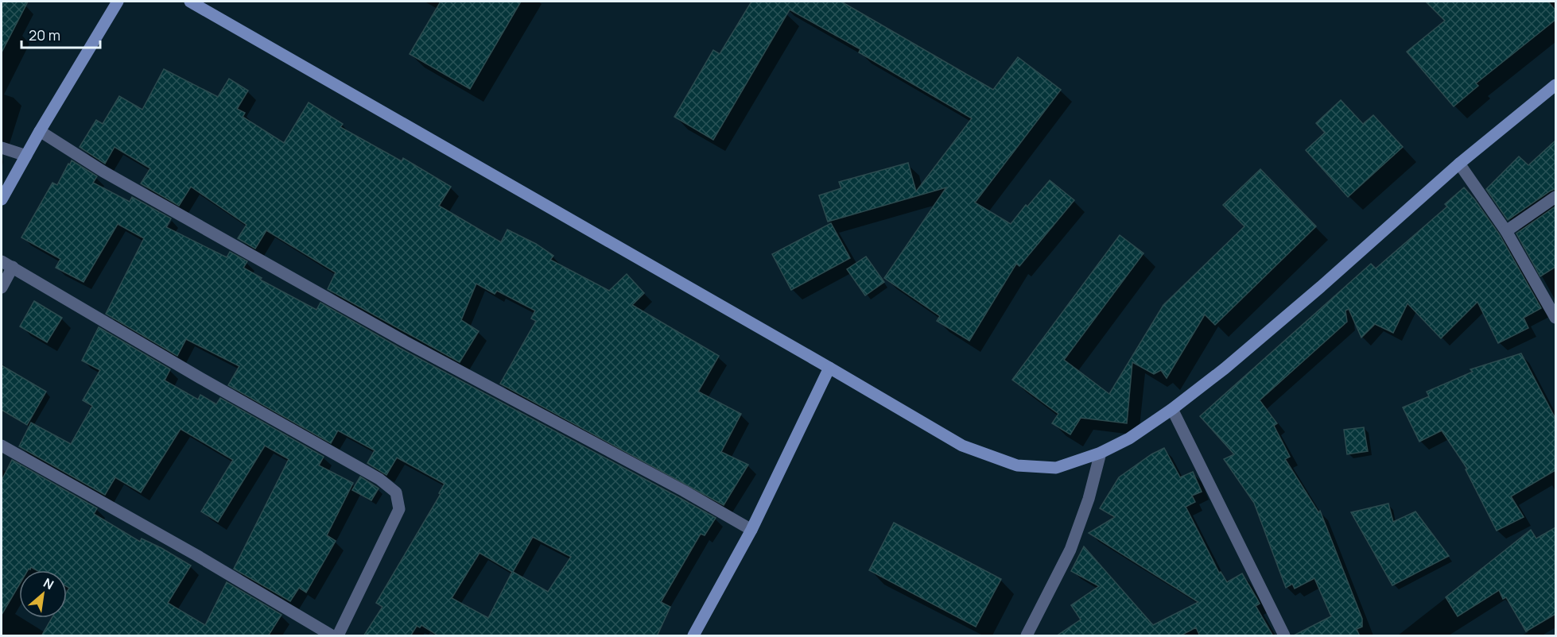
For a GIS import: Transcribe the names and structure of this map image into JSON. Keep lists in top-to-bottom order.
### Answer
{
  "scale_bar": "20 m",
  "north": "top right"
}
